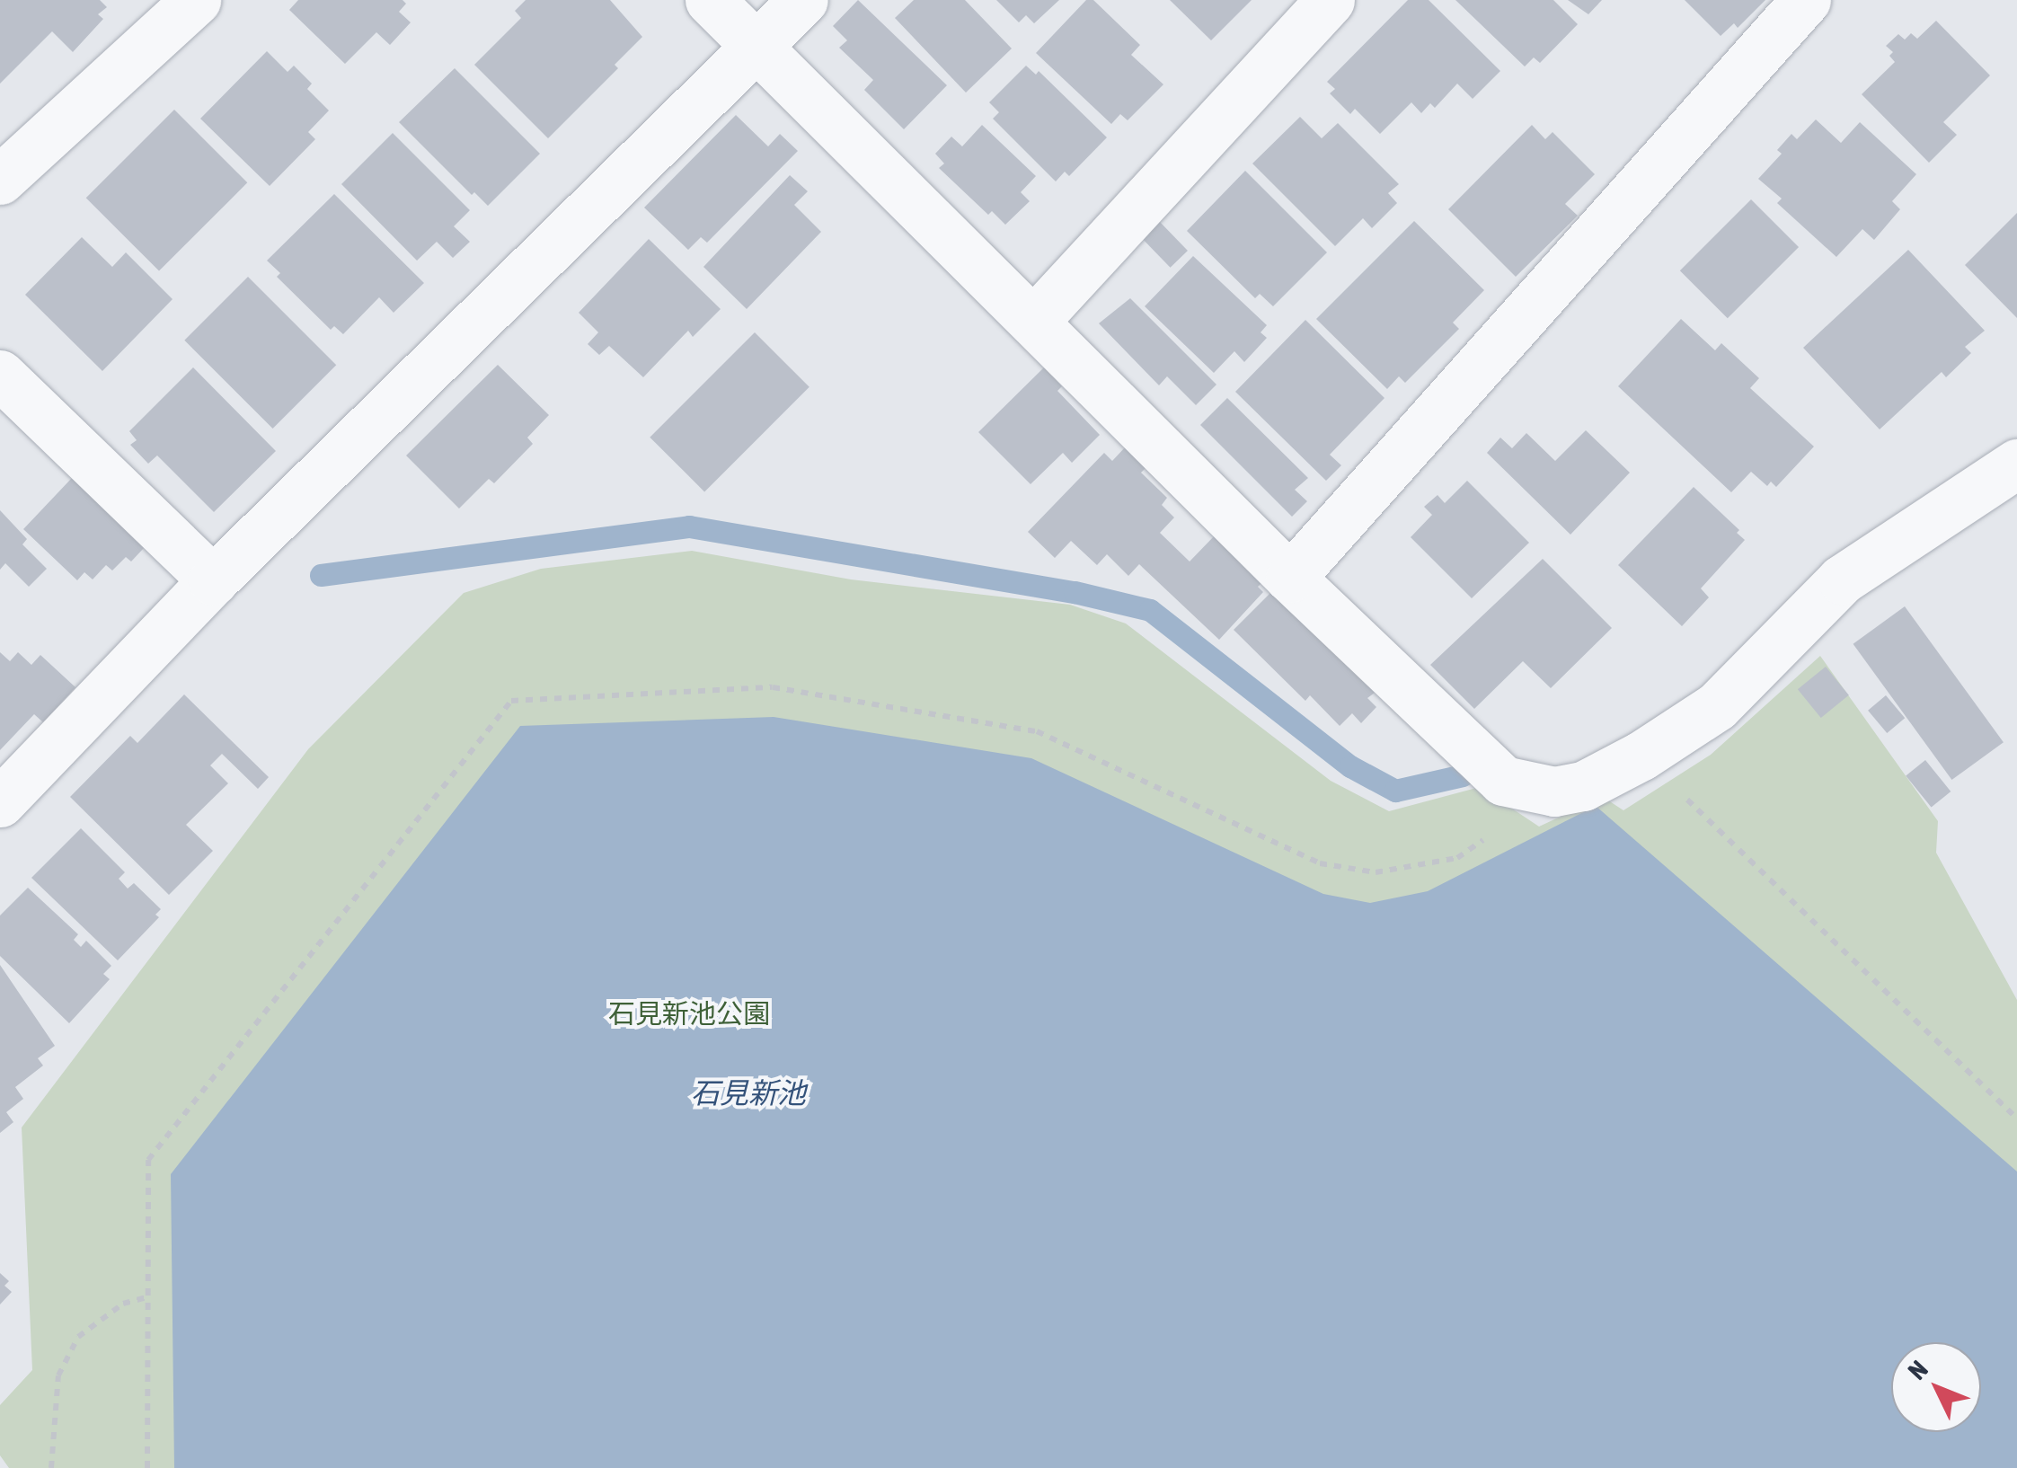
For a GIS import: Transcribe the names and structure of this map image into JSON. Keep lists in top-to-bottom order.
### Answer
{
  "water": ["石見新池"],
  "parks": ["石見新池公園"],
  "north": "top left"
}
